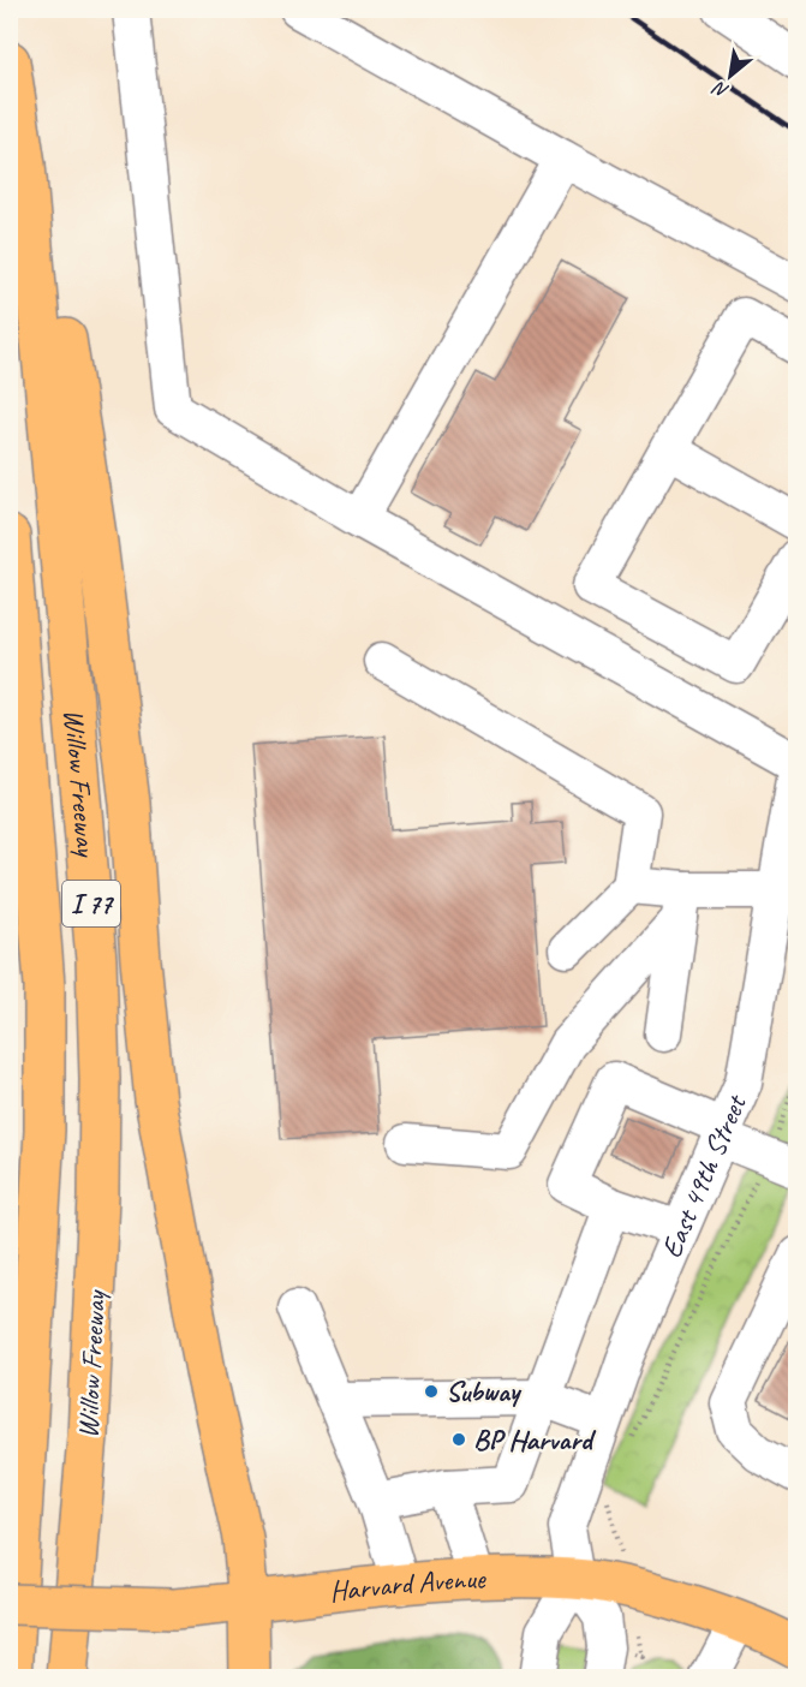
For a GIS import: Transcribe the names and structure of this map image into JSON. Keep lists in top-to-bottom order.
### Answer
{
  "streets": {
    "main road": ["Willow Freeway", "I 77", "Harvard Avenue"],
    "street": ["East 49th Street"]
  },
  "crossings": [
    ["East 49th Street", "Harvard Avenue"]
  ],
  "places": ["Subway", "BP Harvard"],
  "north": "bottom left"
}
